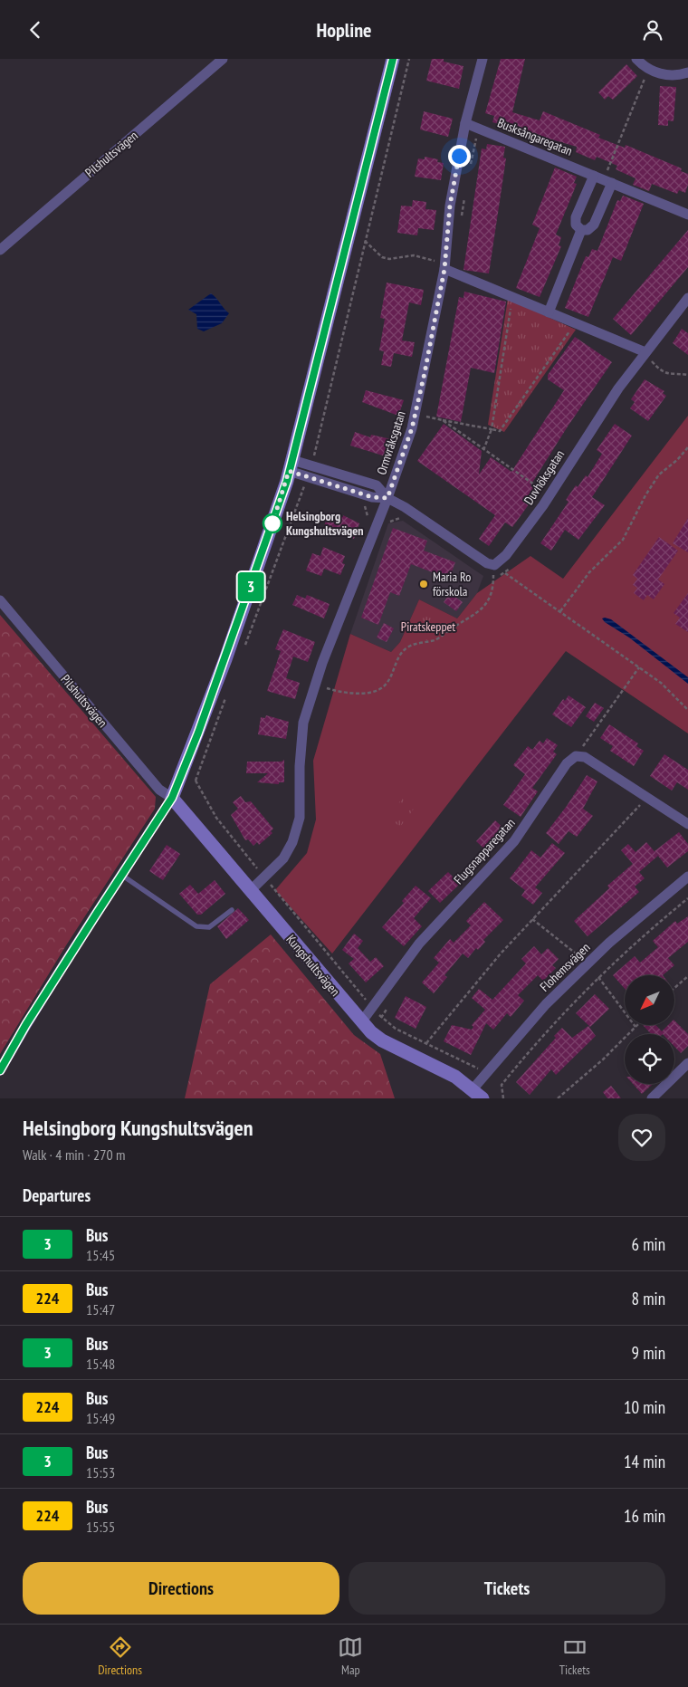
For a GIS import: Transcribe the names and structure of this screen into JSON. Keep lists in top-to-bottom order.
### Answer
{
  "streets": {
    "street": [
      "Busksångaregatan",
      "Pilshultsvägen",
      "Ormvråksgatan",
      "Duvhöksgatan",
      "Flugsnapparegatan",
      "Kungshultsvägen",
      "Flohemsvägen"
    ]
  },
  "crossings": [
    ["Busksångaregatan", "Ormvråksgatan"],
    ["Pilshultsvägen", "Kungshultsvägen"],
    ["Ormvråksgatan", "Kungshultsvägen"],
    ["Flugsnapparegatan", "Kungshultsvägen"],
    ["Kungshultsvägen", "Flohemsvägen"]
  ],
  "parks": ["Piratskeppet"],
  "places": ["Helsingborg Kungshultsvägen", "Maria Ro förskola"],
  "lines": ["bus line 3"],
  "north": "bottom left",
  "page": {
    "header": "Hopline",
    "on_map": "3",
    "heading": [
      ["Helsingborg Kungshultsvägen", "Walk · 4 min · 270 m"],
      "Departures"
    ],
    "list": [
      {
        "mark": "3",
        "name": "Bus",
        "note": "15:45",
        "value": "6 min"
      },
      {
        "mark": "224",
        "name": "Bus",
        "note": "15:47",
        "value": "8 min"
      },
      {
        "mark": "3",
        "name": "Bus",
        "note": "15:48",
        "value": "9 min"
      },
      {
        "mark": "224",
        "name": "Bus",
        "note": "15:49",
        "value": "10 min"
      },
      {
        "mark": "3",
        "name": "Bus",
        "note": "15:53",
        "value": "14 min"
      },
      {
        "mark": "224",
        "name": "Bus",
        "note": "15:55",
        "value": "16 min"
      }
    ],
    "buttons": ["Directions", "Tickets"],
    "tabs": ["Directions", "Map", "Tickets"]
  }
}
